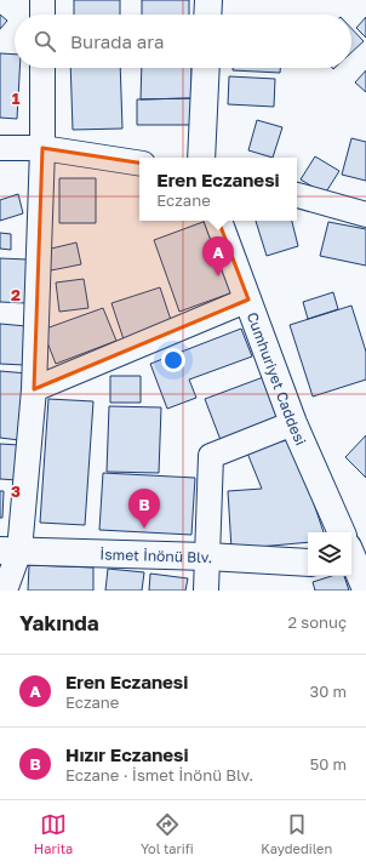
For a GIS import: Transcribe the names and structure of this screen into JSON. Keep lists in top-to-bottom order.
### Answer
{
  "streets": {
    "main road": ["Cumhuriyet Caddesi", "İsmet İnönü Blv."]
  },
  "page": {
    "search": "Burada ara",
    "popup": ["Eren Eczanesi", "Eczane"],
    "pins": ["A", "B"],
    "heading": ["Yakında", "2 sonuç"],
    "list": [
      {
        "mark": "A",
        "name": "Eren Eczanesi",
        "note": "Eczane",
        "value": "30 m"
      },
      {
        "mark": "B",
        "name": "Hızır Eczanesi",
        "note": "Eczane · İsmet İnönü Blv.",
        "value": "50 m"
      }
    ],
    "nav": ["Harita", "Yol tarifi", "Kaydedilen"]
  },
  "grid": {
    "rows": ["1", "2", "3"]
  }
}
